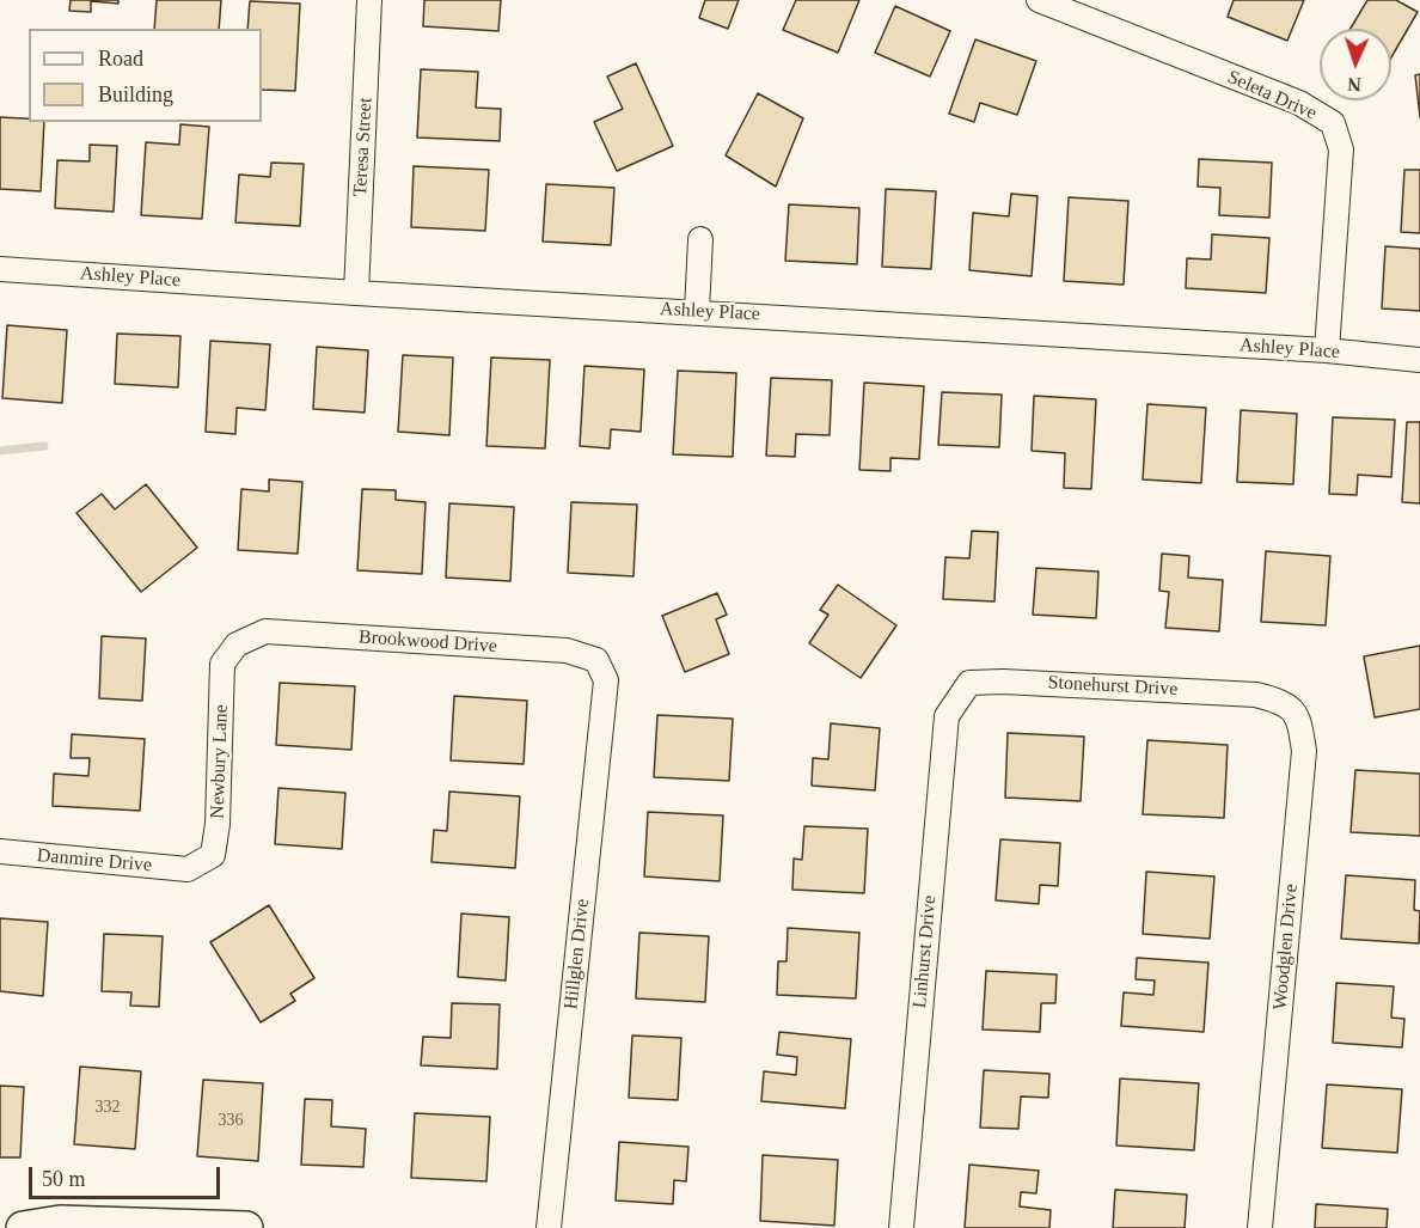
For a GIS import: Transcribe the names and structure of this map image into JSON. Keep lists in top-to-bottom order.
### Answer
{
  "streets": {
    "street": [
      "Seleta Drive",
      "Teresa Street",
      "Ashley Place",
      "Brookwood Drive",
      "Stonehurst Drive",
      "Newbury Lane",
      "Danmire Drive",
      "Woodglen Drive",
      "Linhurst Drive",
      "Hillglen Drive"
    ]
  },
  "crossings": [
    ["Seleta Drive", "Ashley Place"],
    ["Teresa Street", "Ashley Place"],
    ["Brookwood Drive", "Newbury Lane"],
    ["Brookwood Drive", "Hillglen Drive"],
    ["Stonehurst Drive", "Woodglen Drive"],
    ["Stonehurst Drive", "Linhurst Drive"],
    ["Newbury Lane", "Danmire Drive"]
  ],
  "house_numbers": ["332", "336"],
  "legend": ["Road", "Building"],
  "scale_bar": "50 m",
  "north": "bottom"
}
